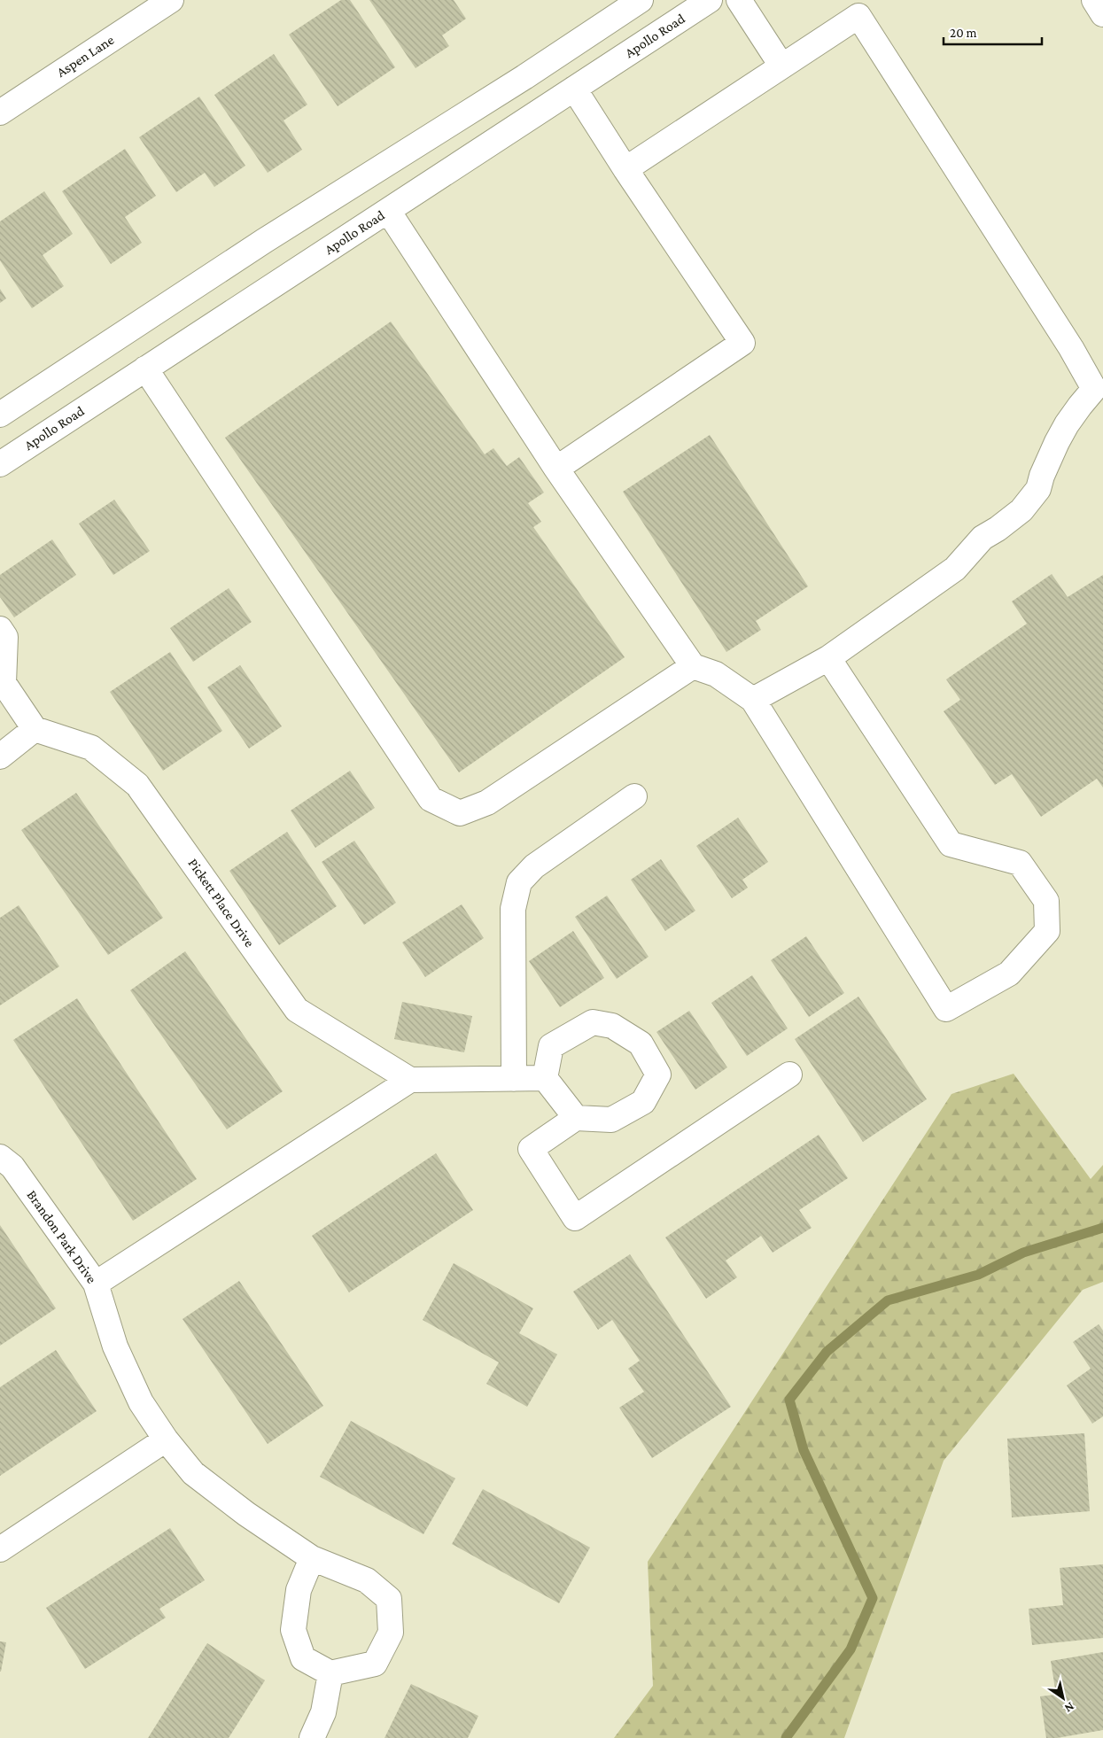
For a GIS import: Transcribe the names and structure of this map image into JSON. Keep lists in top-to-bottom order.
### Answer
{
  "streets": {
    "street": [
      "Apollo Road",
      "Aspen Lane",
      "Pickett Place Drive",
      "Brandon Park Drive"
    ]
  },
  "scale_bar": "20 m",
  "north": "bottom right"
}
